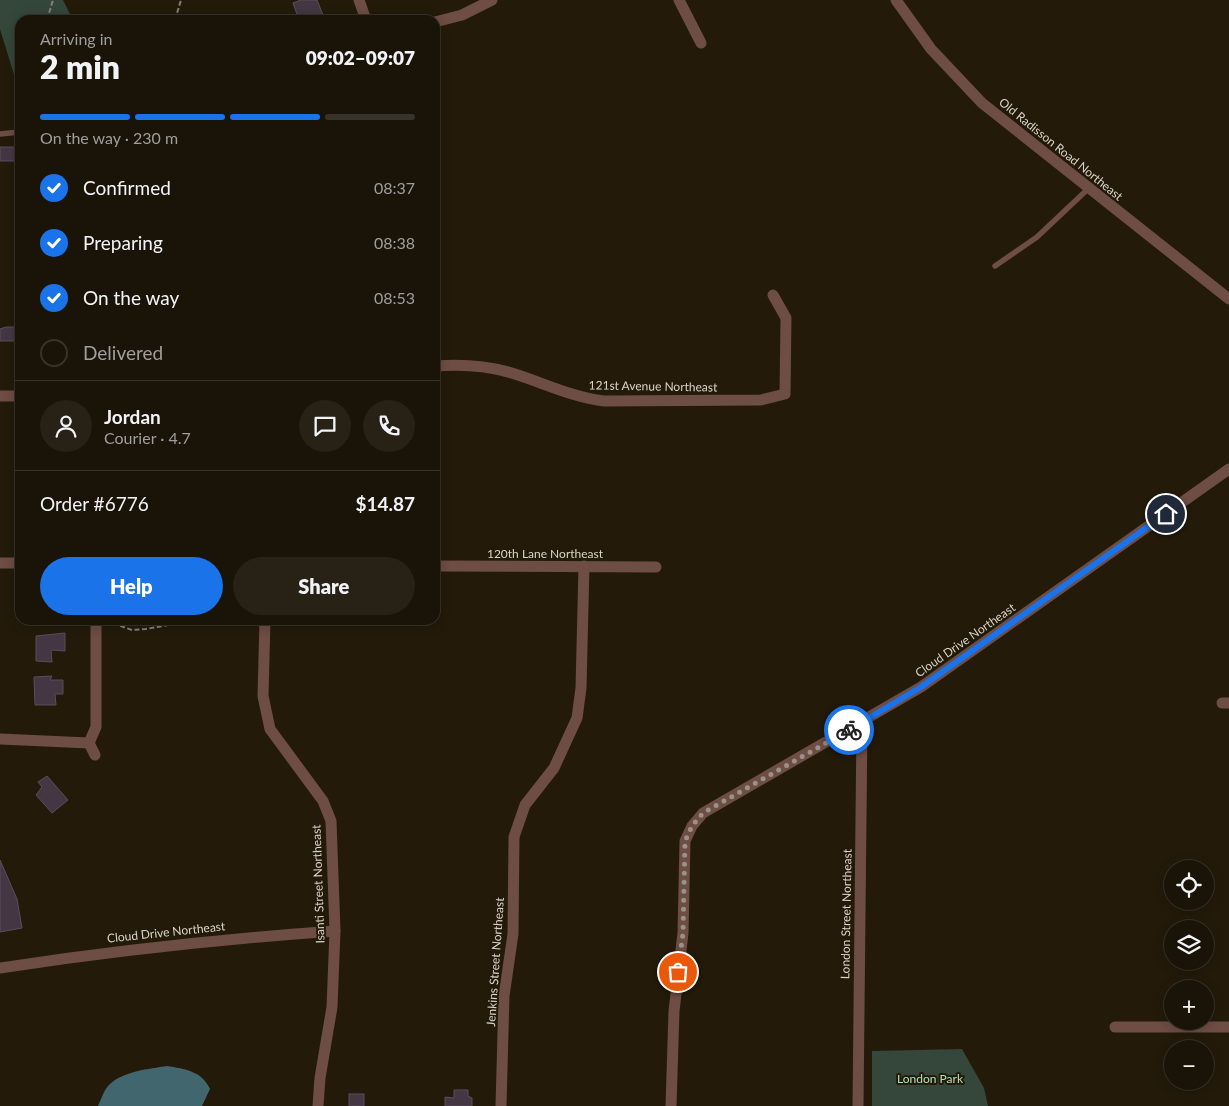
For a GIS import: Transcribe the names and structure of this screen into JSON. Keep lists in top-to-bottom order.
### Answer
{
  "streets": {
    "street": [
      "Old Radisson Road Northeast",
      "121st Avenue Northeast",
      "120th Lane Northeast",
      "Cloud Drive Northeast",
      "Isanti Street Northeast",
      "London Street Northeast",
      "Jenkins Street Northeast"
    ]
  },
  "crossings": [
    ["120th Lane Northeast", "Jenkins Street Northeast"],
    ["Cloud Drive Northeast", "Isanti Street Northeast"],
    ["Cloud Drive Northeast", "London Street Northeast"]
  ],
  "parks": ["London Park"],
  "page": {
    "heading": ["2 min", "Arriving in", "09:02–09:07"],
    "panel": [
      "Jordan",
      "Courier · 4.7",
      "Order #6776",
      "$14.87"
    ],
    "bar": "On the way · 230 m",
    "list": [
      ["Confirmed", "08:37"],
      ["Preparing", "08:38"],
      ["On the way", "08:53"],
      "Delivered"
    ],
    "buttons": ["Help", "Share"],
    "map_buttons": ["+", "−"]
  }
}
